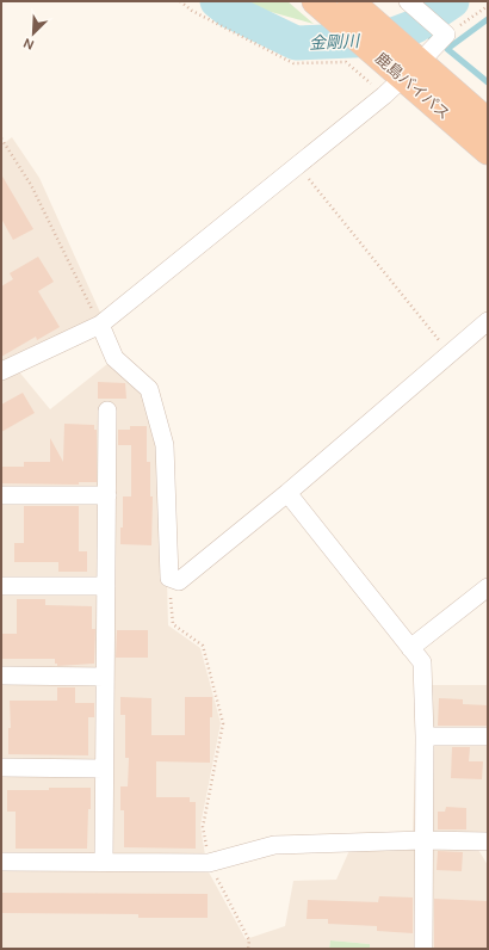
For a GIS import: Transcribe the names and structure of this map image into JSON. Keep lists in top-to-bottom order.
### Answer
{
  "streets": {
    "highway": ["鹿島バイパス"]
  },
  "water": ["金剛川"],
  "north": "bottom left"
}
